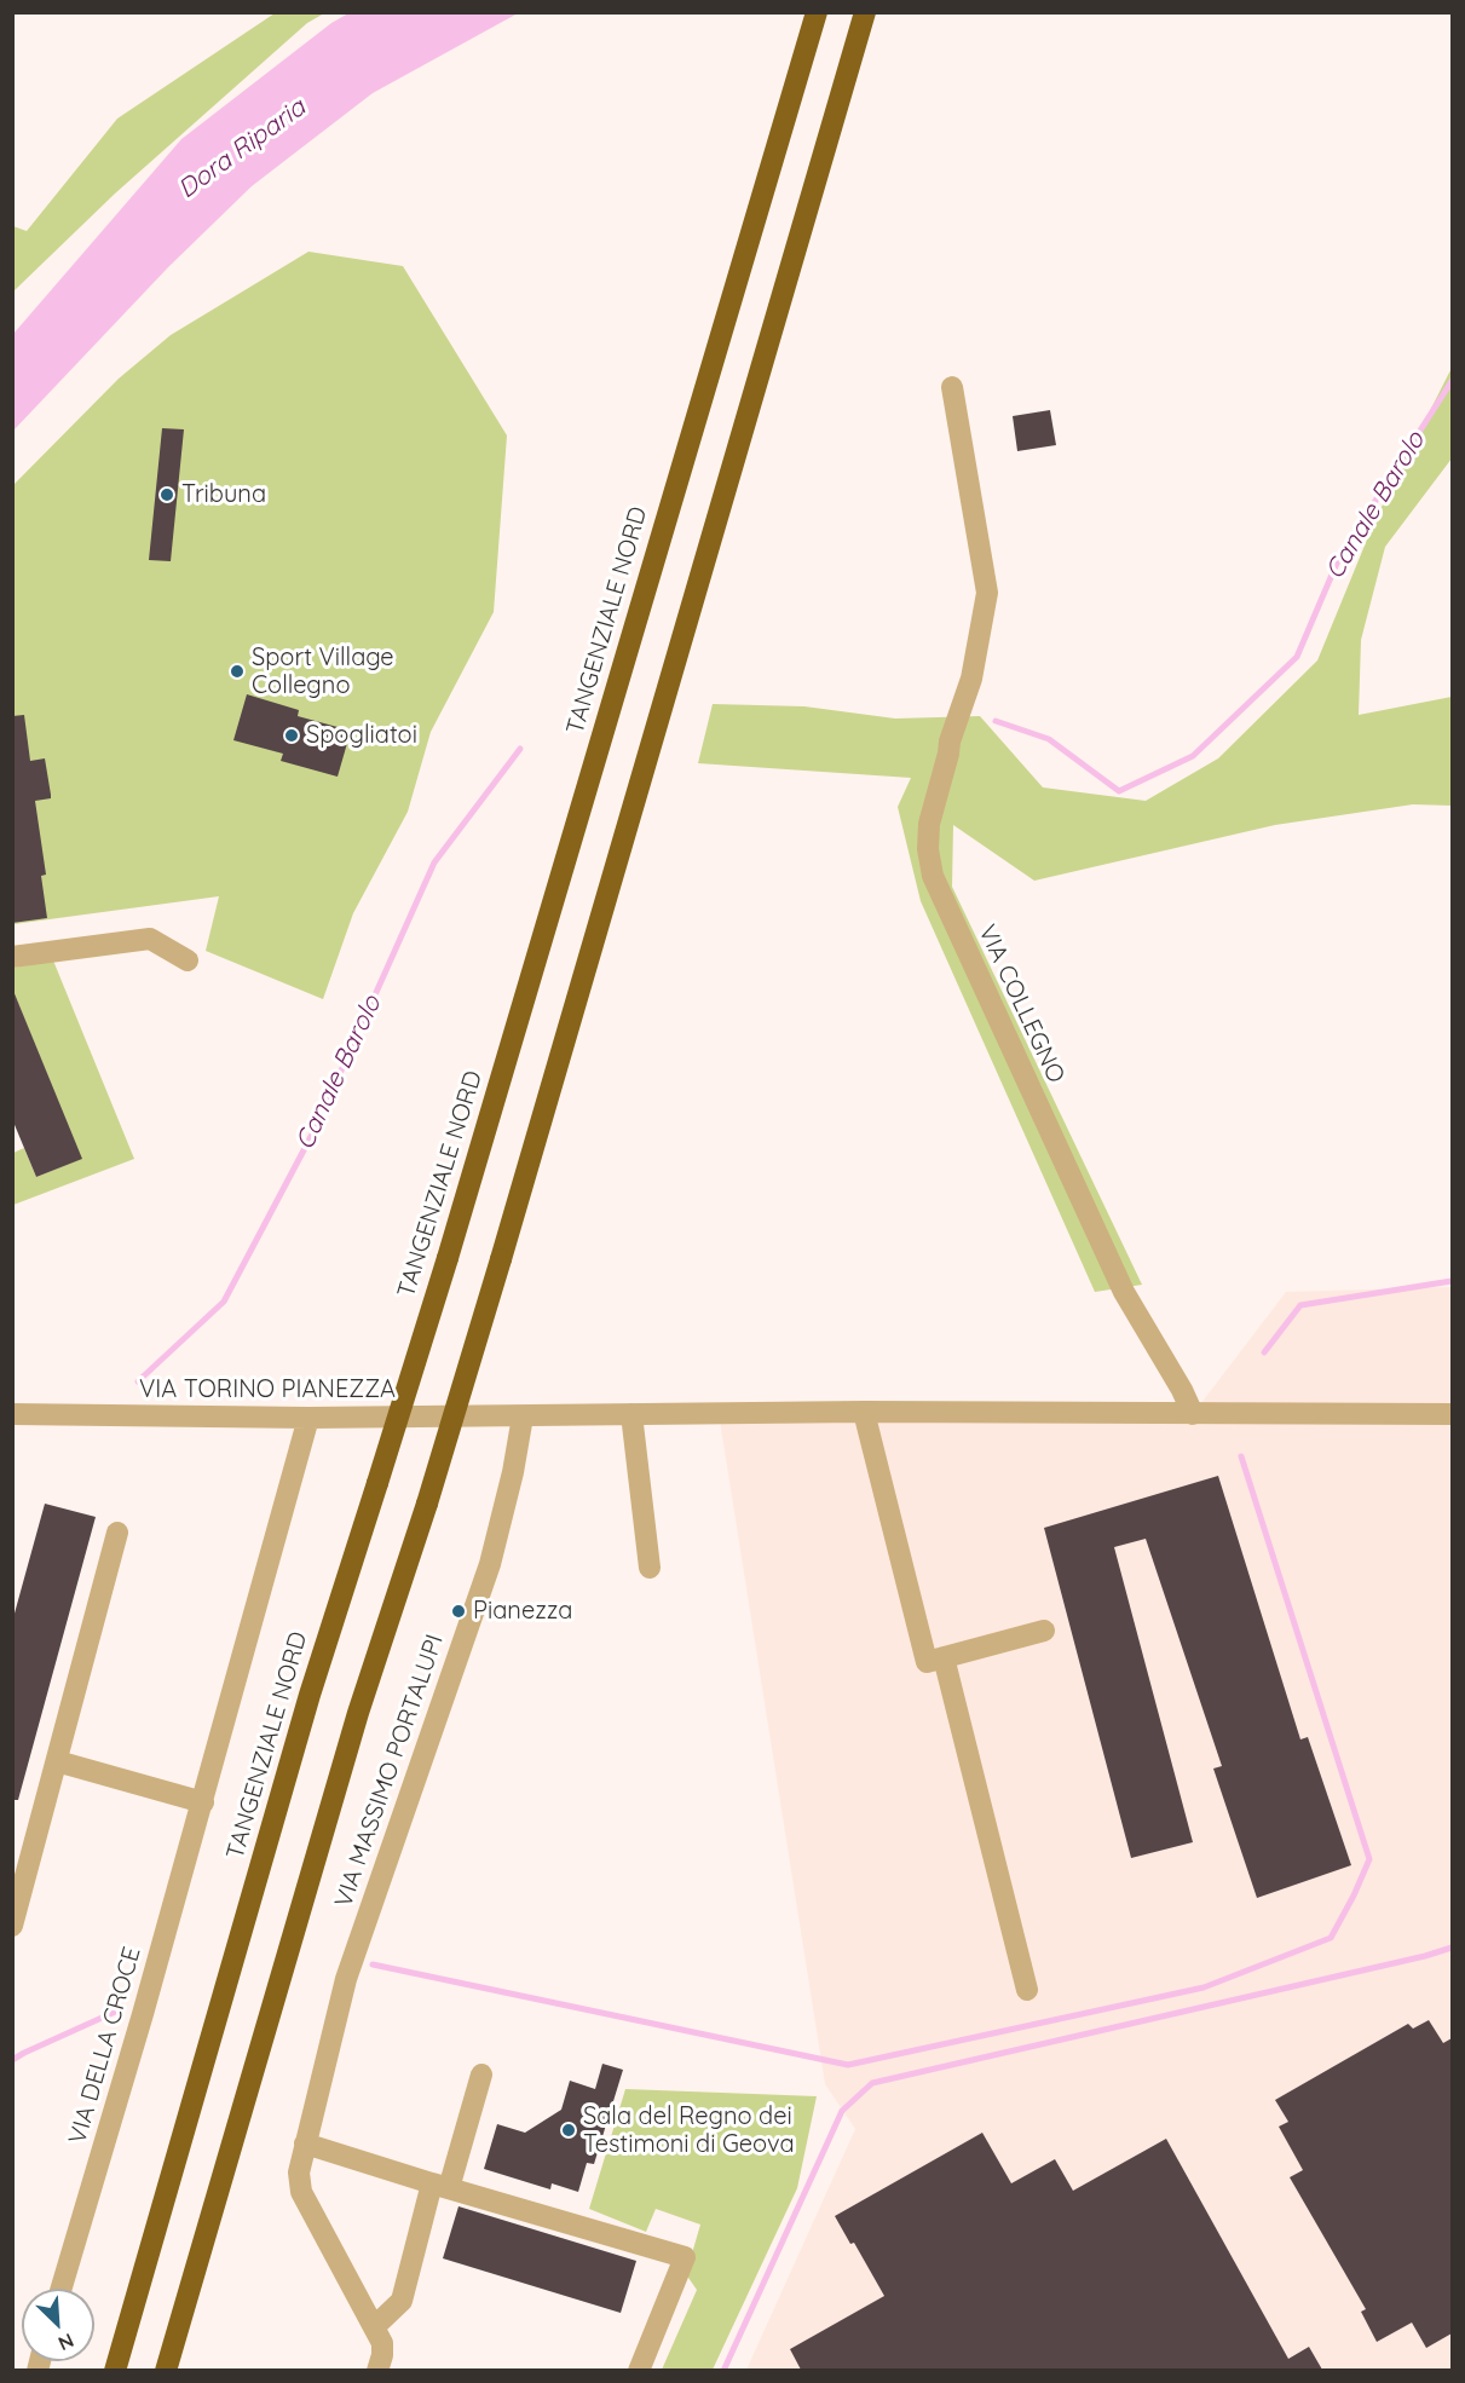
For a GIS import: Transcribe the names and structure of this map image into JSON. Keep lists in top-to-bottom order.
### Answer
{
  "streets": {
    "highway": ["TANGENZIALE NORD"],
    "street": [
      "VIA COLLEGNO",
      "VIA TORINO PIANEZZA",
      "VIA MASSIMO PORTALUPI",
      "VIA DELLA CROCE"
    ]
  },
  "crossings": [
    ["VIA TORINO PIANEZZA", "VIA MASSIMO PORTALUPI"],
    ["VIA TORINO PIANEZZA", "VIA DELLA CROCE"]
  ],
  "water": ["Dora Riparia", "Canale Barolo"],
  "places": [
    "Tribuna",
    "Sport Village Collegno",
    "Spogliatoi",
    "Pianezza",
    "Sala del Regno dei Testimoni di Geova"
  ],
  "north": "bottom right"
}
